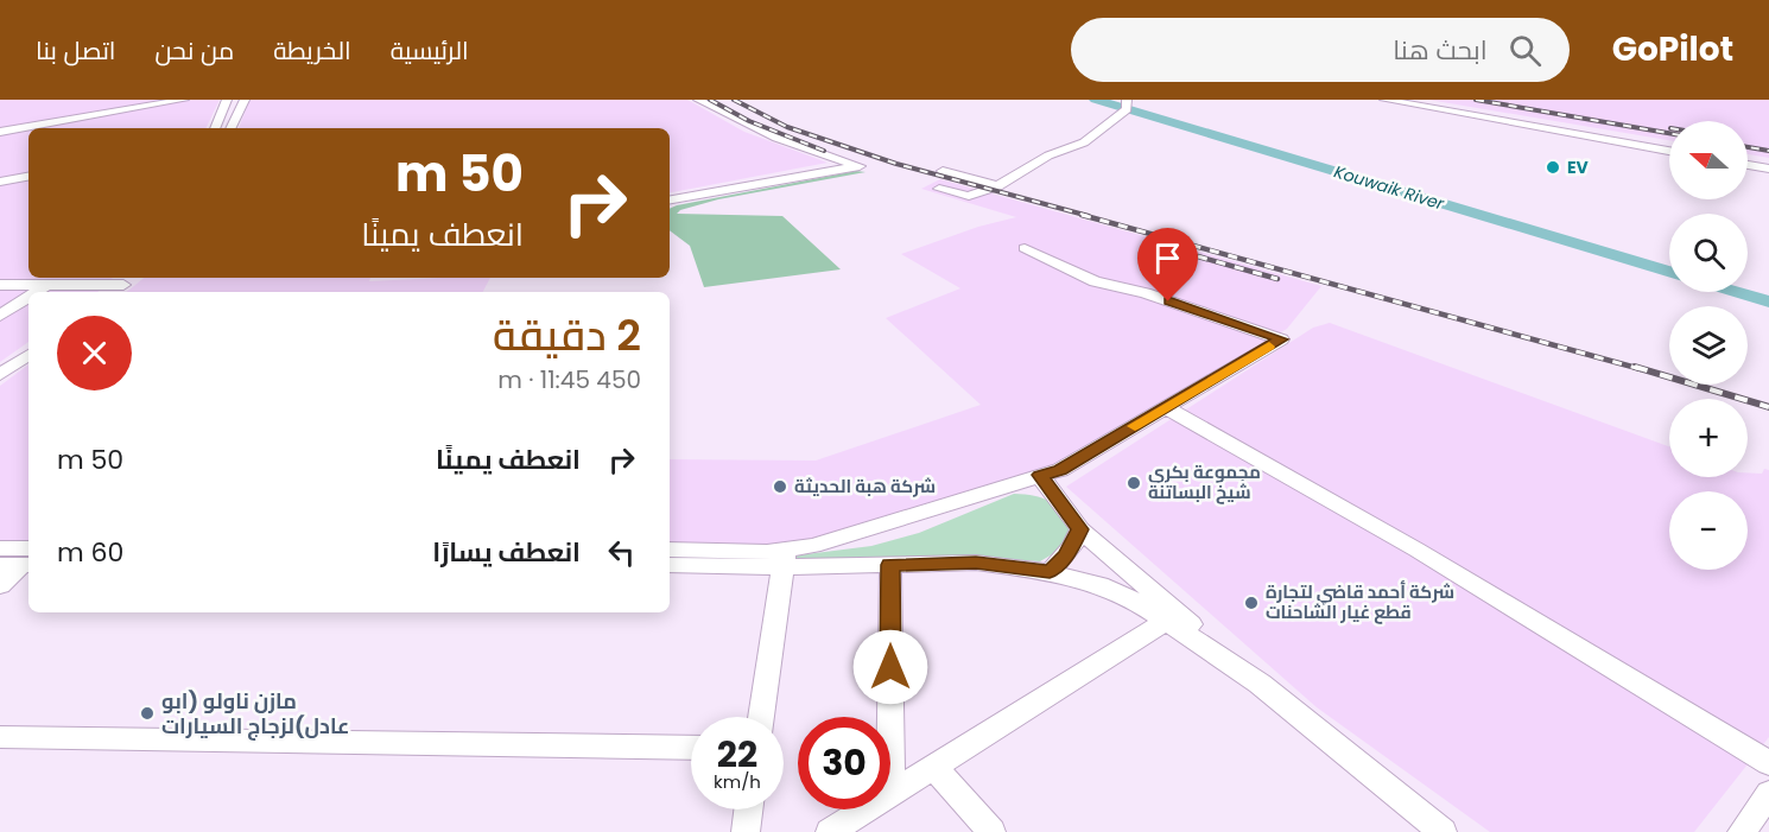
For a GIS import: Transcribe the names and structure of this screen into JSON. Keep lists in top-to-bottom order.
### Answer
{
  "water": ["Kouwaik River"],
  "places": [
    "EV",
    "مجموعة بكري شيخ البساتنة",
    "شركة هبة الحديثة",
    "شركة أحمد قاضي لتجارة قطع غيار الشاحنات",
    "مازن ناولو (ابو عادل)لزجاج السيارات"
  ],
  "north": "left",
  "page": {
    "header": "GoPilot",
    "search": "ابحث هنا",
    "nav": [
      "الرئيسية",
      "الخريطة",
      "من نحن",
      "اتصل بنا"
    ],
    "map_buttons": ["+", "−"],
    "turn": ["50 m", "انعطف يمينًا"],
    "heading": ["2 دقيقة", "450 m · 11:45"],
    "list": [
      {
        "name": "انعطف يمينًا",
        "value": "50 m"
      },
      {
        "name": "انعطف يسارًا",
        "value": "60 m"
      }
    ],
    "speed": "22 km/h",
    "limit": "30"
  }
}
